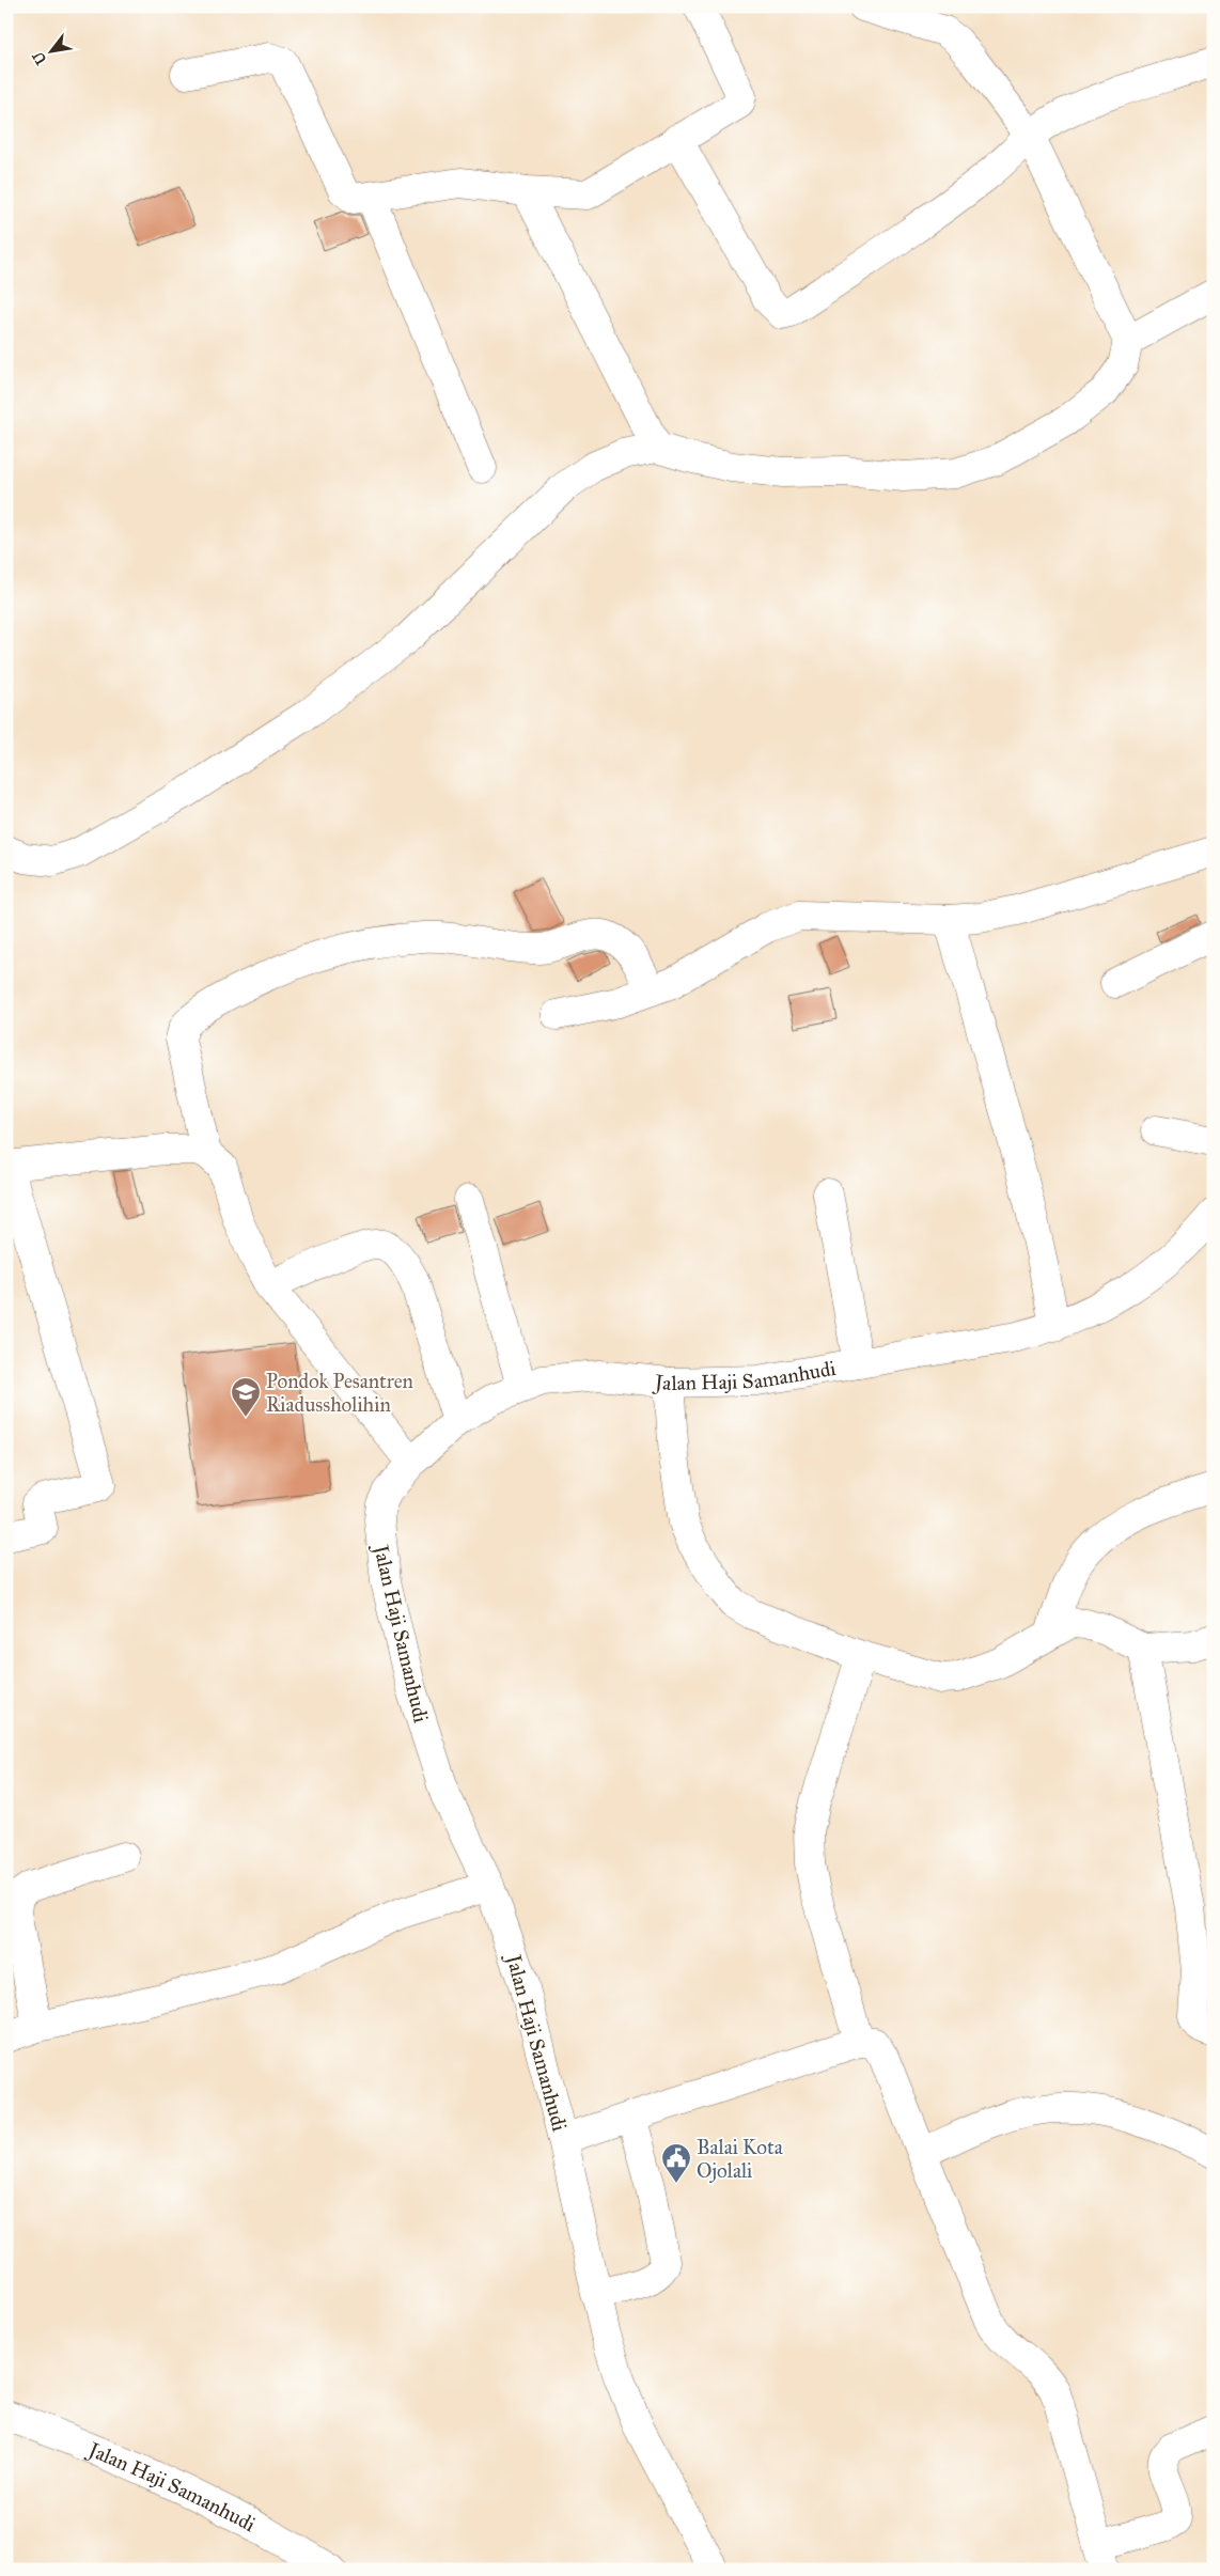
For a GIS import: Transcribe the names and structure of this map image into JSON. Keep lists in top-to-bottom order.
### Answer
{
  "streets": {
    "street": ["Jalan Haji Samanhudi"]
  },
  "places": {
    "school or university": ["Pondok Pesantren Riadussholihin"],
    "public building": ["Balai Kota Ojolali"]
  },
  "north": "bottom left"
}
